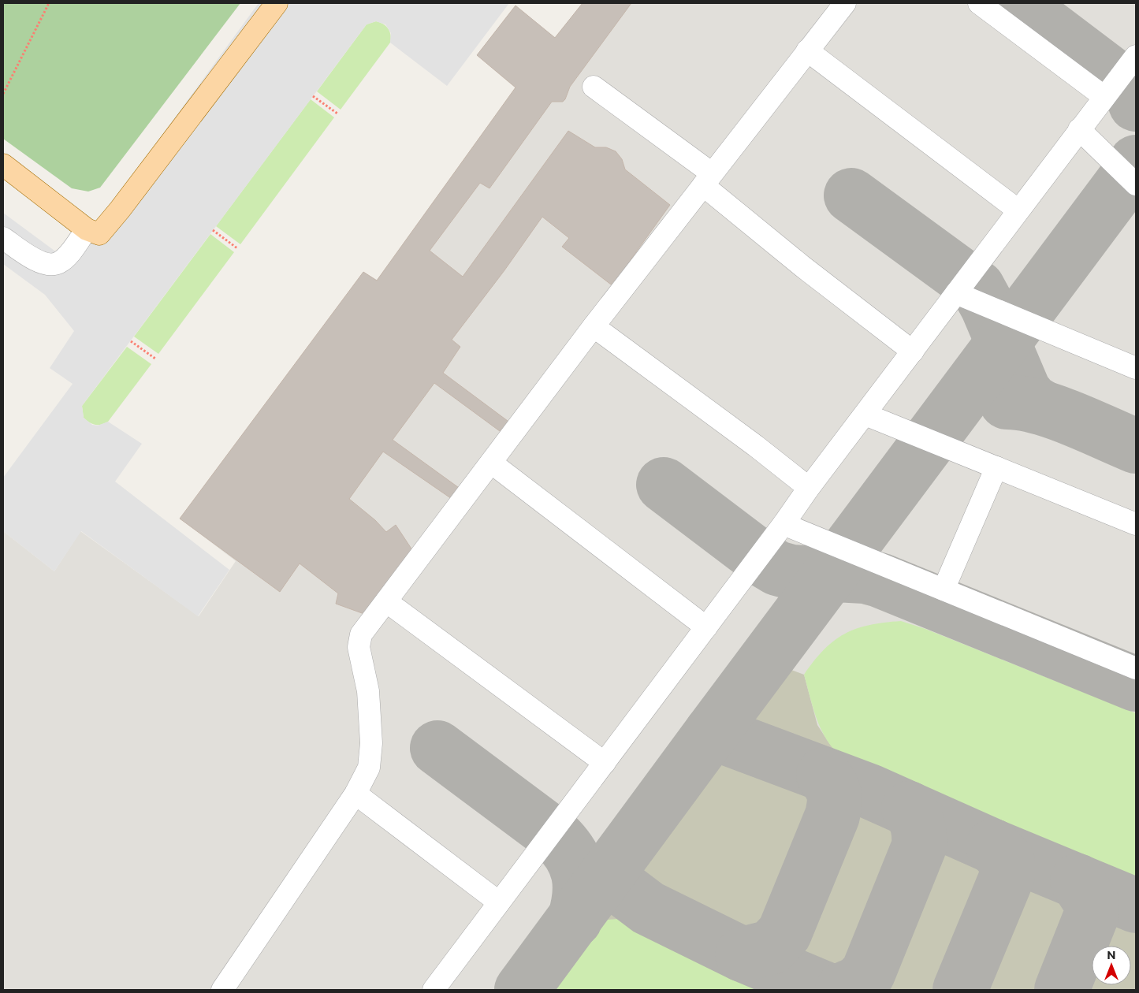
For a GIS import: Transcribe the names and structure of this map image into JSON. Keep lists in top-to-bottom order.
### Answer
{
  "north": "top"
}
